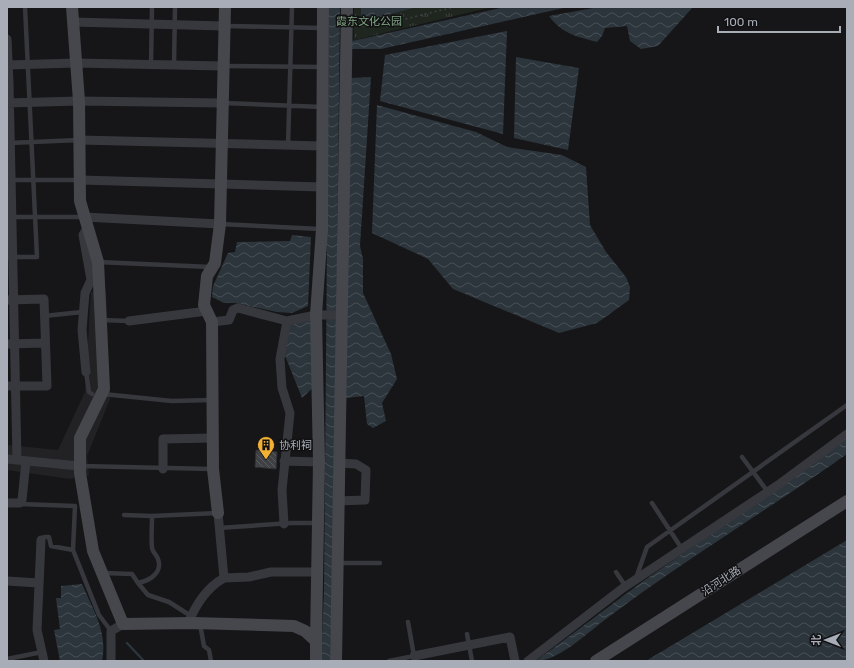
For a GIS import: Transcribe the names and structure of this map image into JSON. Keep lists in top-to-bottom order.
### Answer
{
  "streets": {
    "street": ["沿河北路"]
  },
  "parks": ["霞东文化公园"],
  "places": {
    "building": ["协利祠"]
  },
  "scale_bar": "100 m",
  "north": "left"
}
